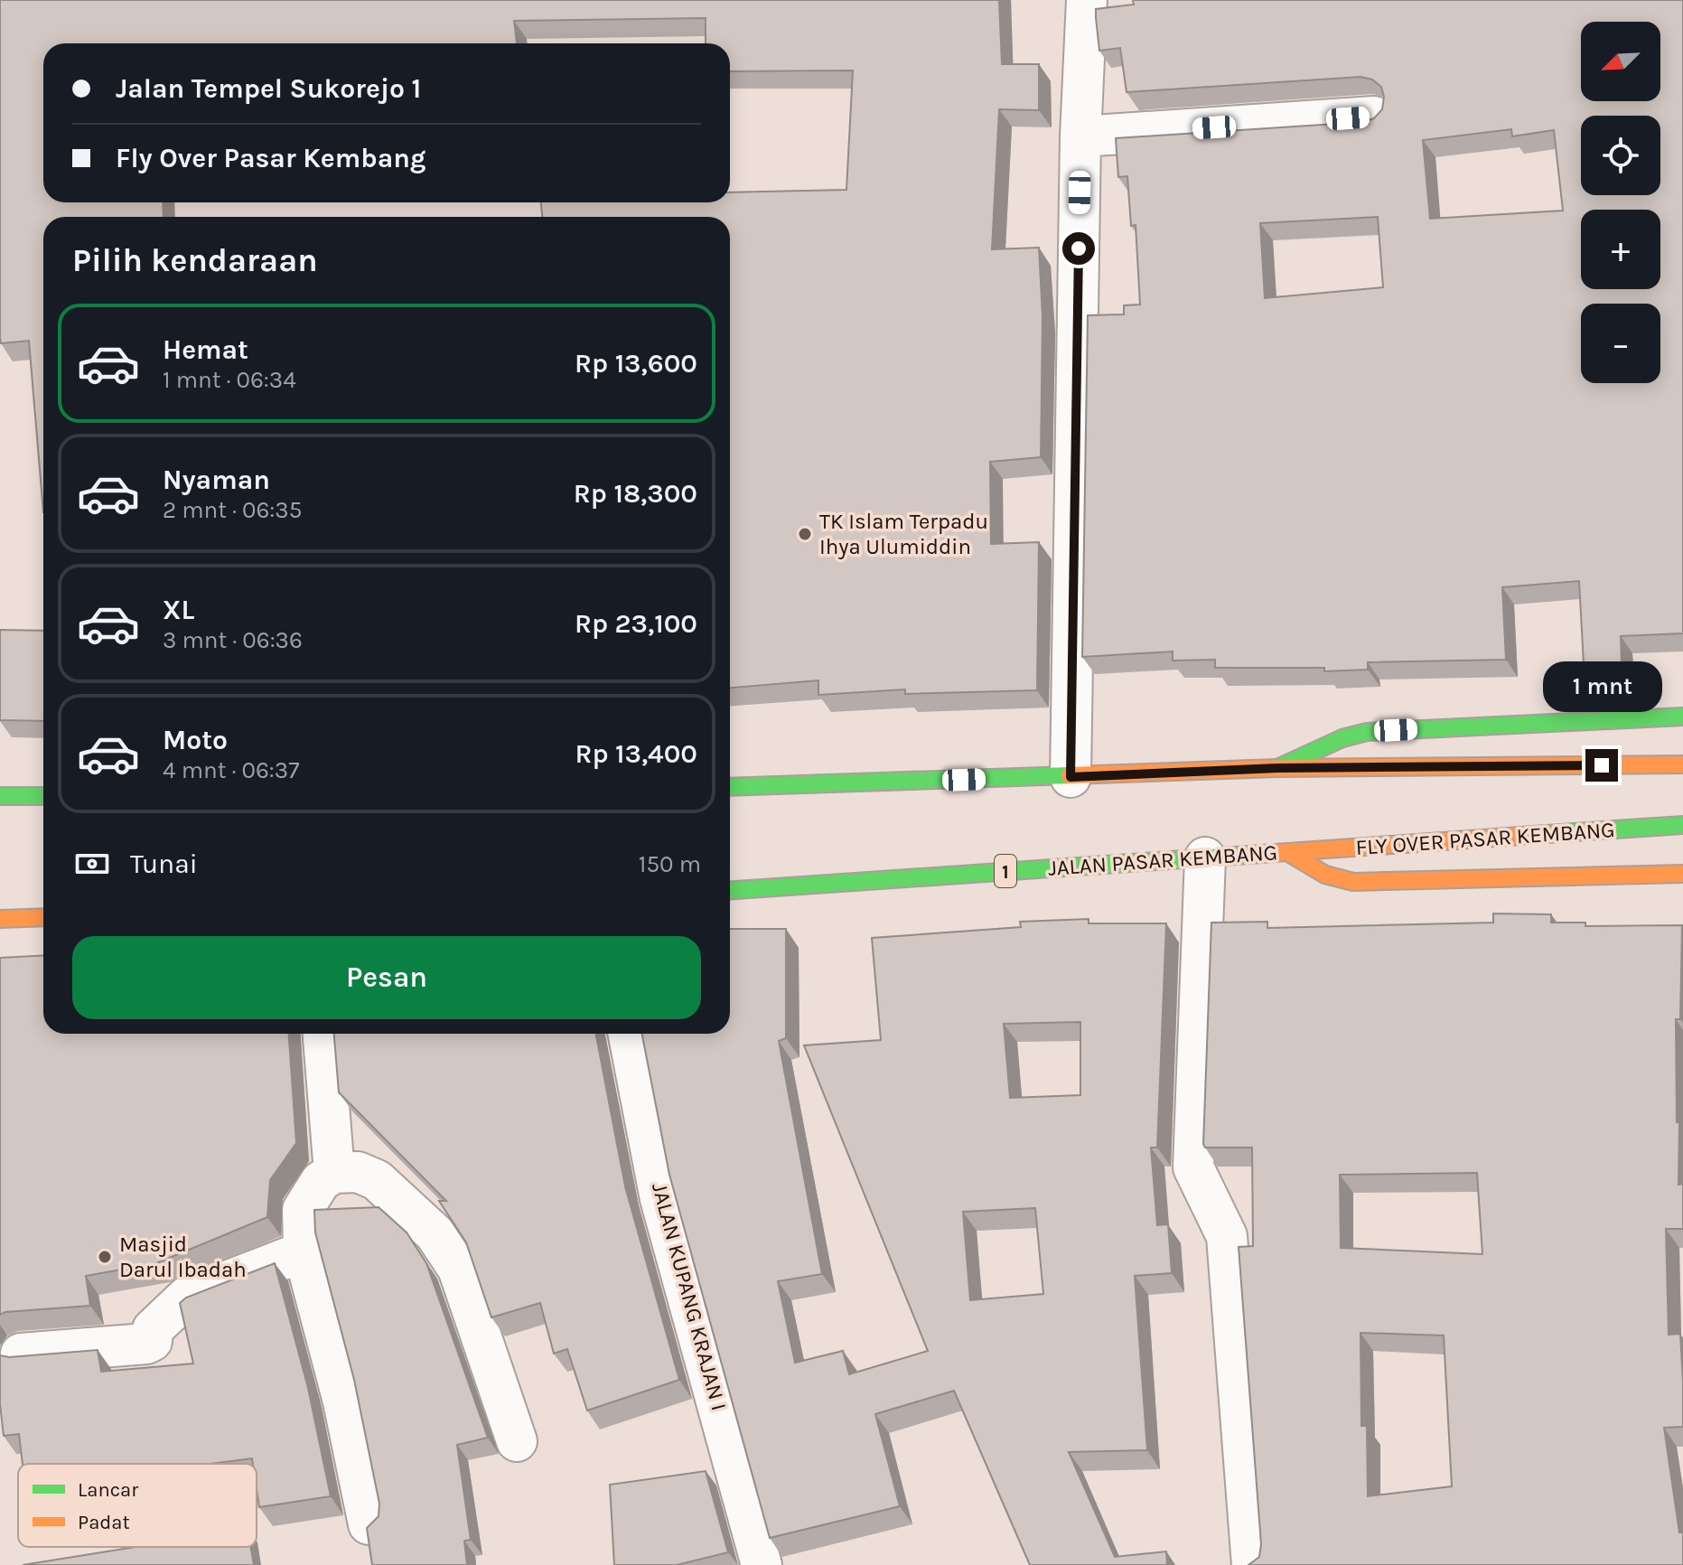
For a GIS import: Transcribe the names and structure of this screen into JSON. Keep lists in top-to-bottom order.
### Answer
{
  "streets": {
    "main road": ["FLY OVER PASAR KEMBANG", "JALAN PASAR KEMBANG", "1"],
    "street": ["JALAN KUPANG KRAJAN I"]
  },
  "crossings": [
    ["FLY OVER PASAR KEMBANG", "JALAN PASAR KEMBANG"]
  ],
  "places": ["TK Islam Terpadu Ihya Ulumiddin", "Masjid Darul Ibadah"],
  "legend": ["Lancar", "Padat"],
  "north": "bottom left",
  "page": {
    "map_buttons": ["+", "−"],
    "banner": ["Jalan Tempel Sukorejo 1", "Fly Over Pasar Kembang"],
    "heading": "Pilih kendaraan",
    "list": [
      {
        "name": "Hemat",
        "note": "1 mnt · 06:34",
        "value": "Rp 13,600"
      },
      {
        "name": "Nyaman",
        "note": "2 mnt · 06:35",
        "value": "Rp 18,300"
      },
      {
        "name": "XL",
        "note": "3 mnt · 06:36",
        "value": "Rp 23,100"
      },
      {
        "name": "Moto",
        "note": "4 mnt · 06:37",
        "value": "Rp 13,400"
      }
    ],
    "bubble": "1 mnt",
    "pay": ["Tunai", "150 m"],
    "buttons": "Pesan"
  }
}
